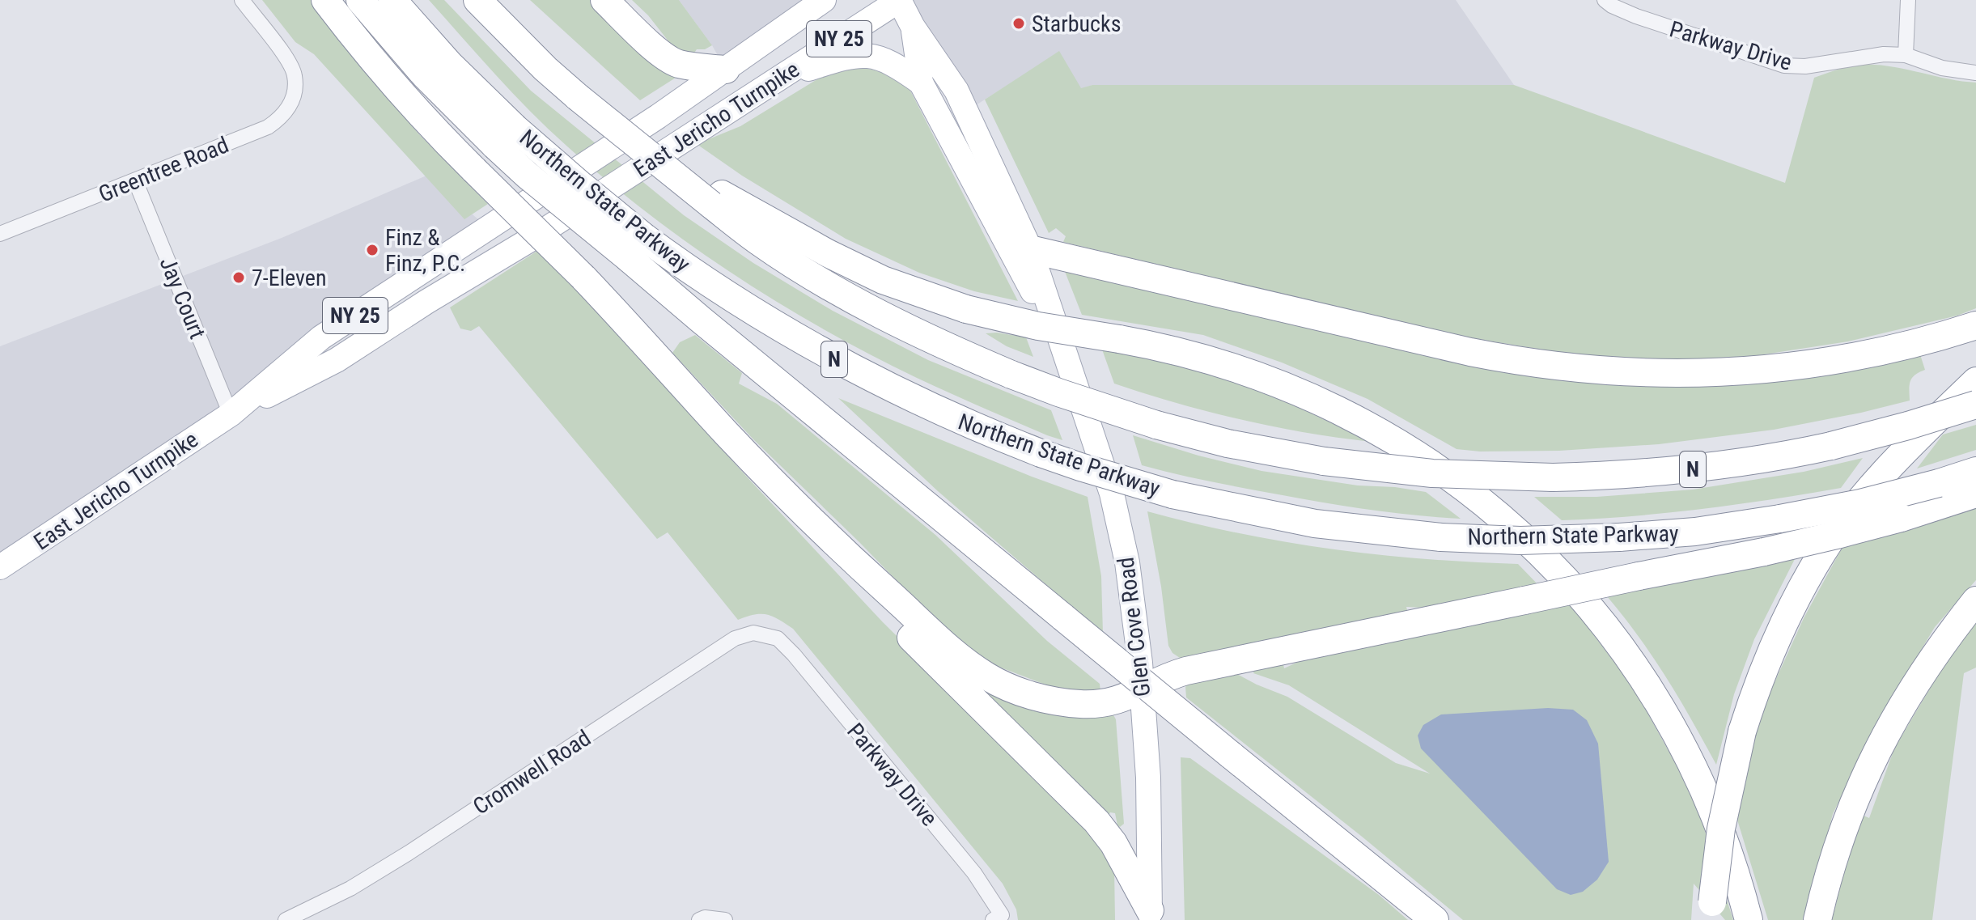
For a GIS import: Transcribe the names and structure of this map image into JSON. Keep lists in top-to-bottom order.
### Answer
{
  "streets": {
    "highway": ["Northern State Parkway", "N"],
    "main road": ["NY 25", "East Jericho Turnpike", "Glen Cove Road"],
    "street": [
      "Parkway Drive",
      "Greentree Road",
      "Jay Court",
      "Cromwell Road"
    ]
  },
  "crossings": [
    ["Parkway Drive", "Cromwell Road"],
    ["East Jericho Turnpike", "Jay Court"],
    ["East Jericho Turnpike", "Glen Cove Road"],
    ["Greentree Road", "Jay Court"]
  ],
  "places": ["Starbucks", "Finz & Finz, P.C.", "7-Eleven"]
}
